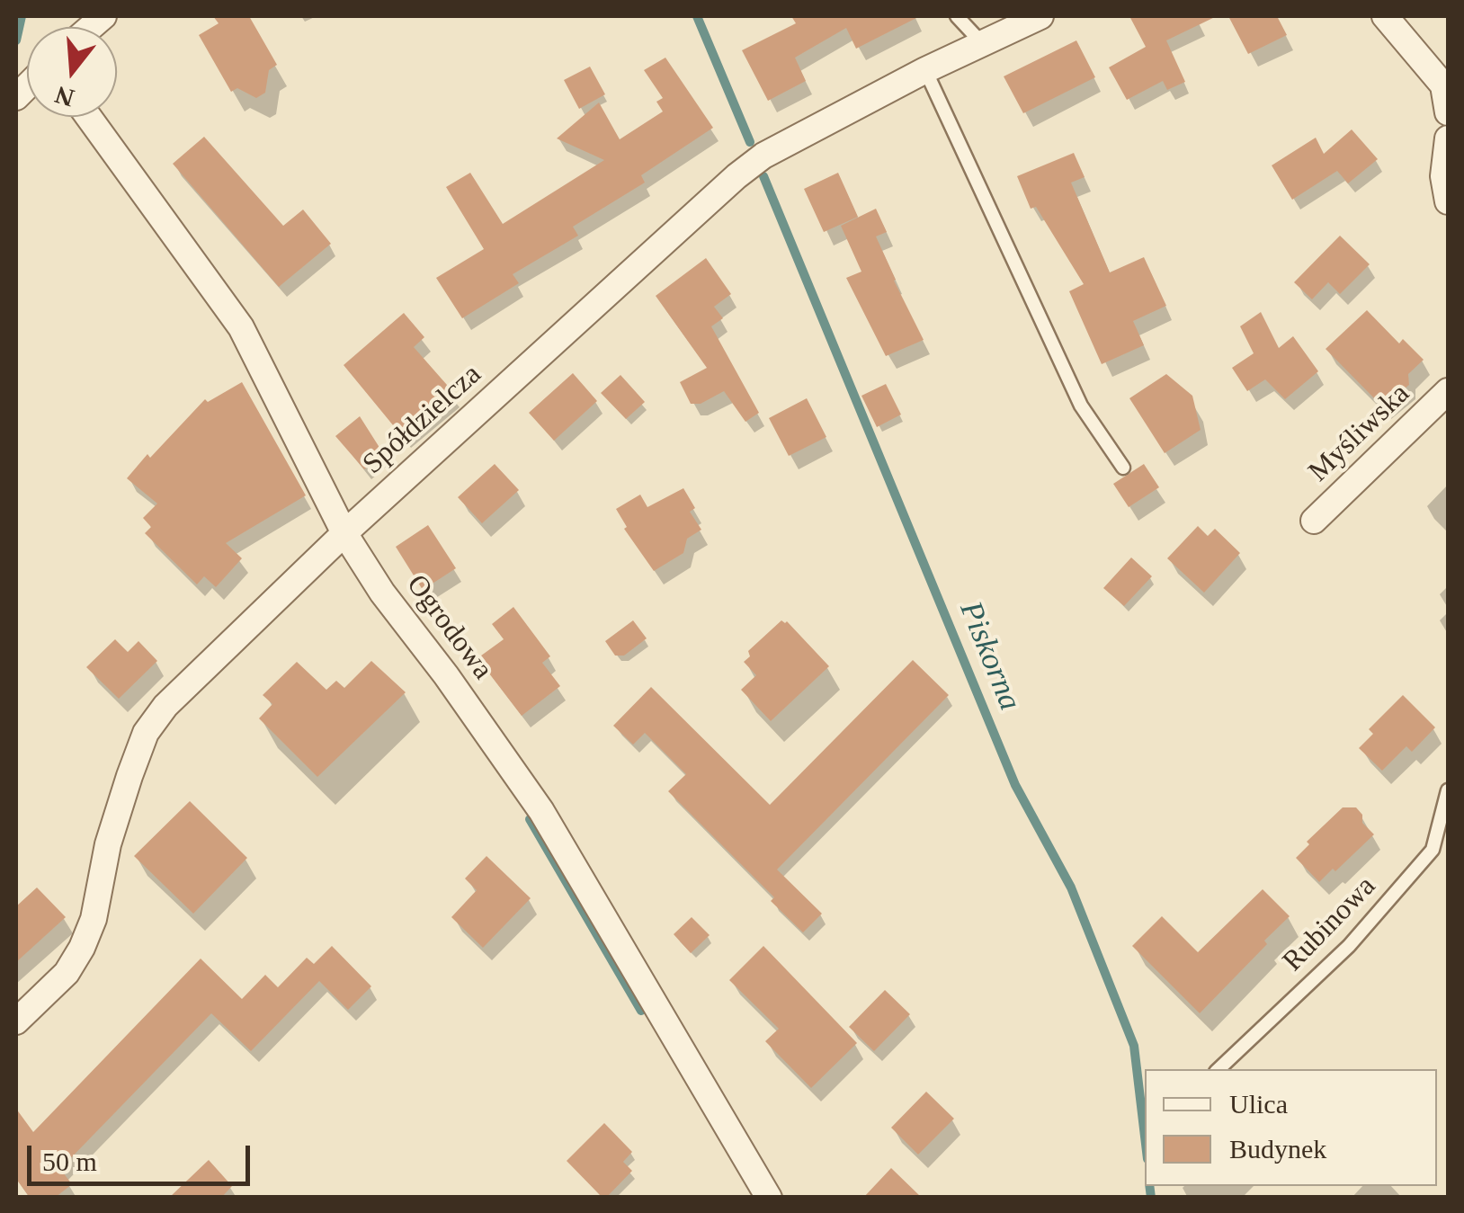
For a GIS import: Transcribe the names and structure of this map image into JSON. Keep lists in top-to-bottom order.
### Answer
{
  "streets": {
    "street": ["Spółdzielcza", "Myśliwska", "Ogrodowa"],
    "lane": ["Rubinowa"]
  },
  "crossings": [
    ["Spółdzielcza", "Ogrodowa"]
  ],
  "water": ["Piskorna"],
  "legend": ["Ulica", "Budynek"],
  "scale_bar": "50 m",
  "north": "bottom"
}
